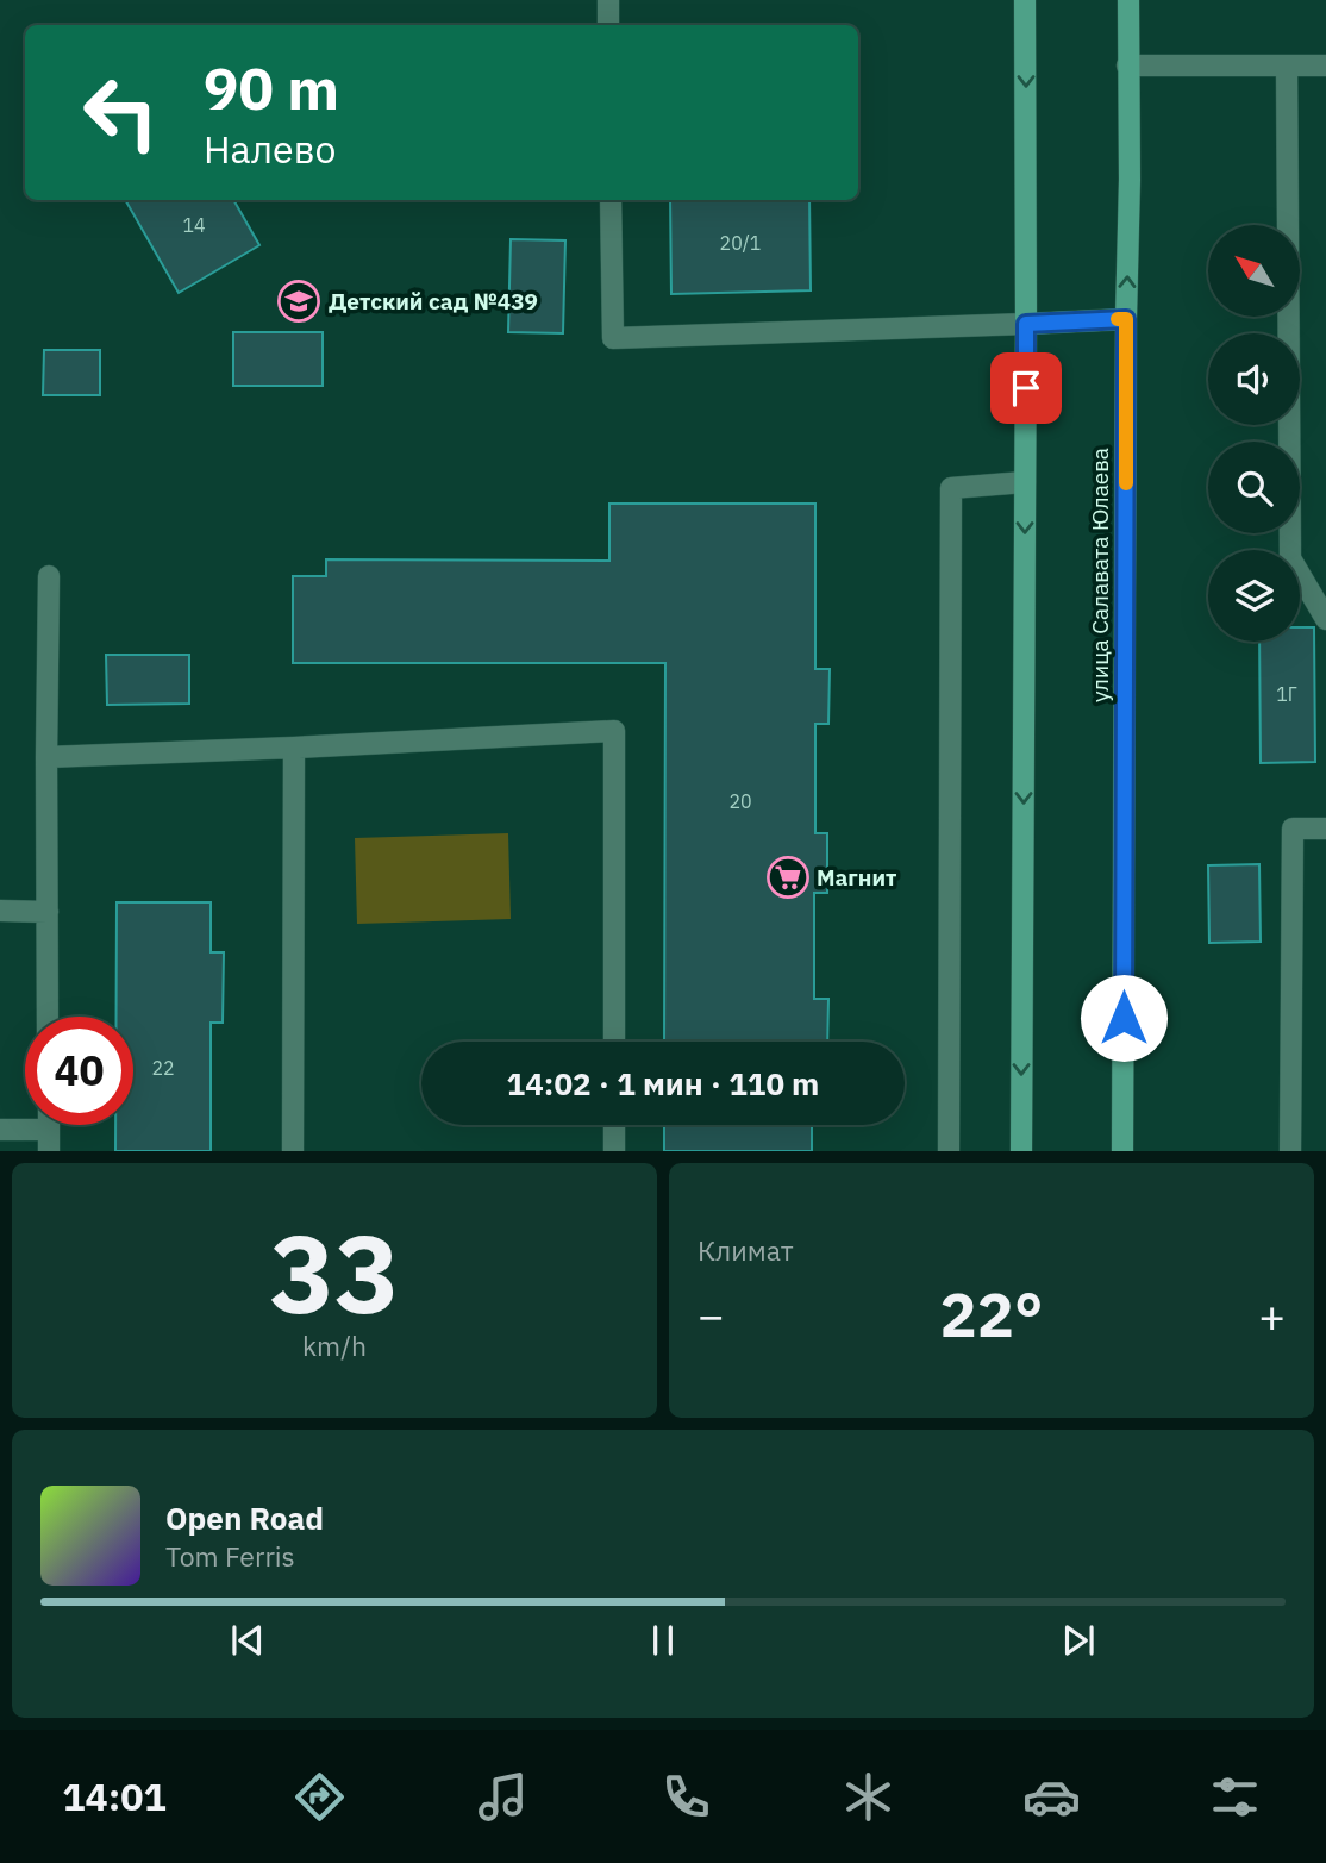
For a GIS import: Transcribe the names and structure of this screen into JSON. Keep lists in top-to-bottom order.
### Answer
{
  "streets": {
    "street": ["улица Салавата Юлаева"]
  },
  "places": {
    "school or university": ["Детский сад №439"],
    "supermarket": ["Магнит"]
  },
  "house_numbers": [
    "14",
    "20/1",
    "1Г",
    "20",
    "22"
  ],
  "north": "top left",
  "page": {
    "turn": ["90 m", "Налево"],
    "limit": "40",
    "trip": "14:02 · 1 мин · 110 m",
    "tile": [
      ["33", "km/h"],
      "Климат"
    ],
    "heat": ["−", "22°", "+"],
    "song": ["Open Road", "Tom Ferris"],
    "tabs": "14:01"
  }
}
